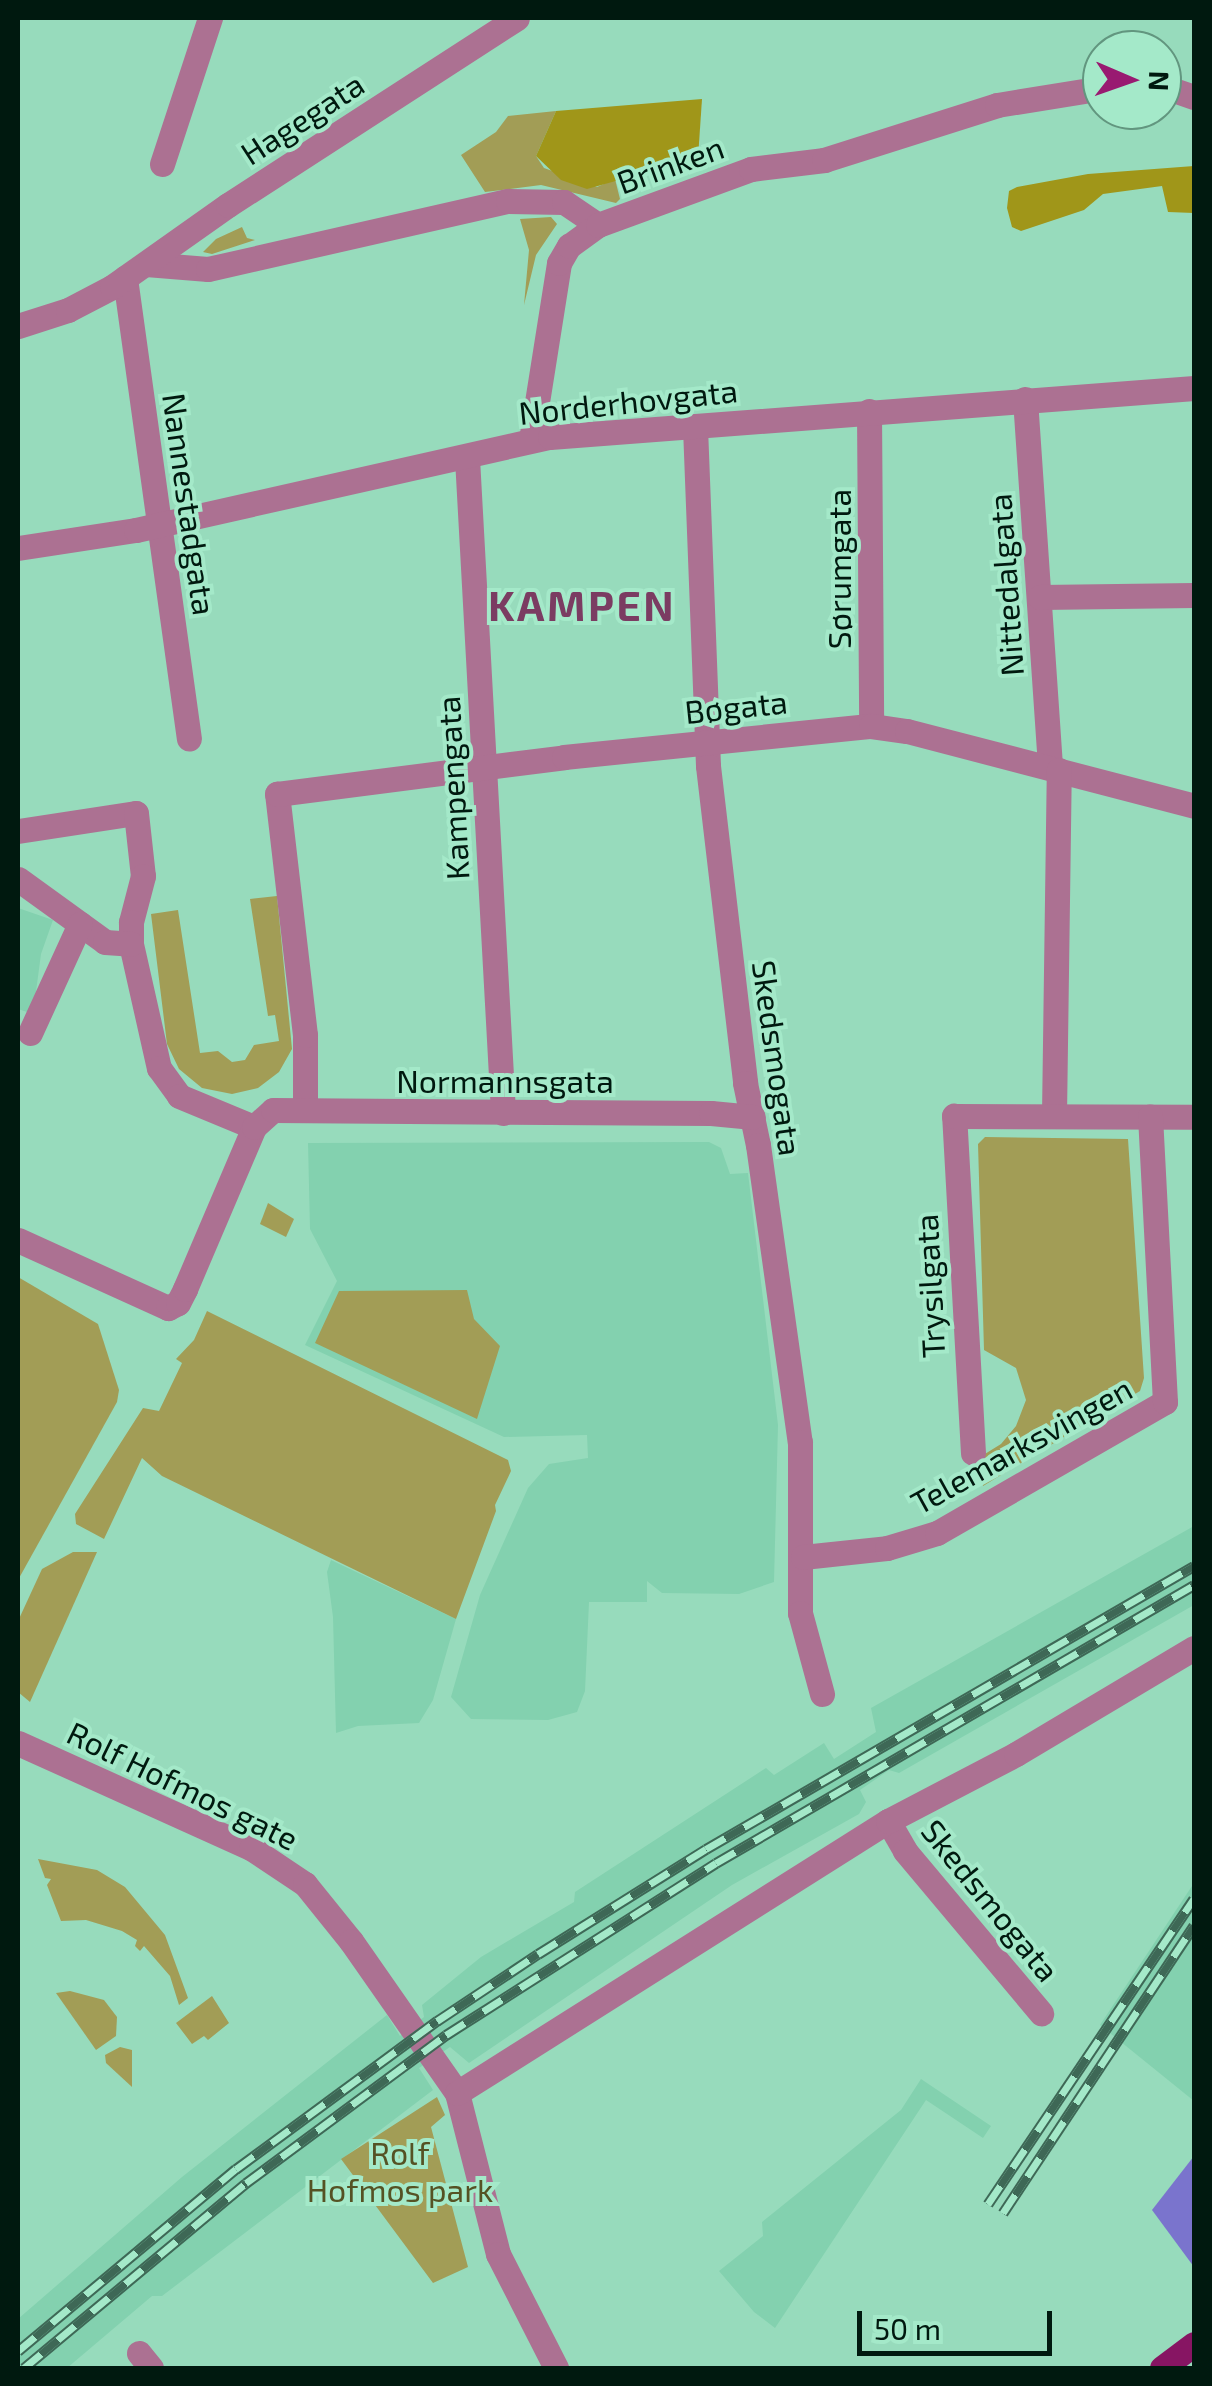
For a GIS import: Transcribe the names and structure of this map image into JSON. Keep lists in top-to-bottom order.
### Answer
{
  "streets": {
    "street": [
      "Hagegata",
      "Brinken",
      "Norderhovgata",
      "Nannestadgata",
      "Sørumgata",
      "Nittedalgata",
      "Bøgata",
      "Kampengata",
      "Skedsmogata",
      "Normannsgata",
      "Trysilgata",
      "Telemarksvingen",
      "Rolf Hofmos gate"
    ]
  },
  "crossings": [
    ["Hagegata", "Brinken"],
    ["Hagegata", "Nannestadgata"],
    ["Brinken", "Nannestadgata"],
    ["Norderhovgata", "Nannestadgata"],
    ["Norderhovgata", "Sørumgata"],
    ["Norderhovgata", "Nittedalgata"],
    ["Norderhovgata", "Kampengata"],
    ["Norderhovgata", "Skedsmogata"],
    ["Sørumgata", "Bøgata"],
    ["Nittedalgata", "Bøgata"],
    ["Nittedalgata", "Trysilgata"],
    ["Bøgata", "Kampengata"],
    ["Bøgata", "Skedsmogata"],
    ["Bøgata", "Normannsgata"],
    ["Kampengata", "Normannsgata"],
    ["Skedsmogata", "Normannsgata"],
    ["Skedsmogata", "Telemarksvingen"]
  ],
  "districts": ["KAMPEN"],
  "parks": ["Rolf Hofmos park"],
  "scale_bar": "50 m",
  "north": "right"
}
